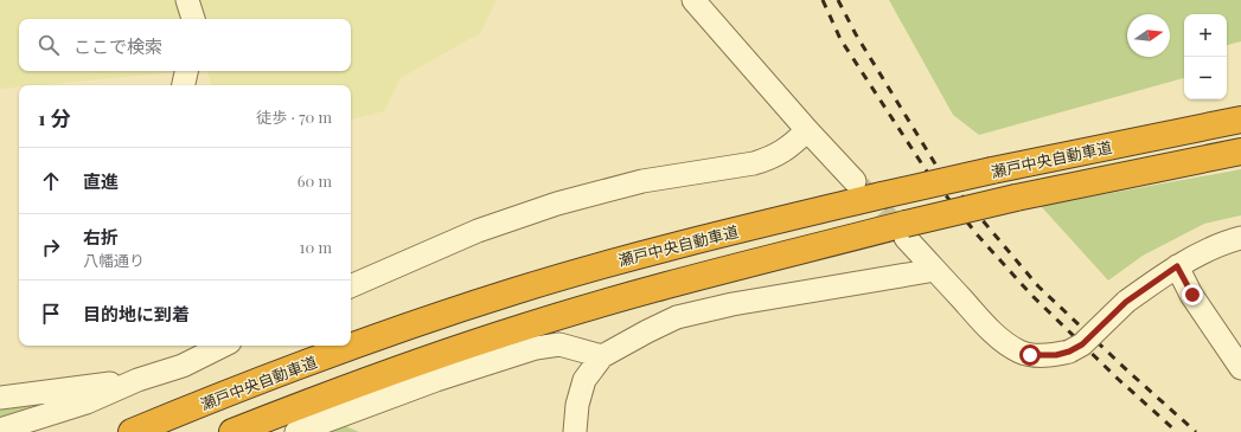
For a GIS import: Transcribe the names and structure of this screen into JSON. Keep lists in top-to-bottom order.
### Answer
{
  "streets": {
    "highway": ["瀬戸中央自動車道"]
  },
  "north": "right",
  "page": {
    "map_buttons": ["+", "−"],
    "search": "ここで検索",
    "heading": ["1 分", "徒歩 · 70 m"],
    "list": [
      ["直進", "60 m"],
      ["右折", "八幡通り", "10 m"],
      "目的地に到着"
    ]
  }
}
